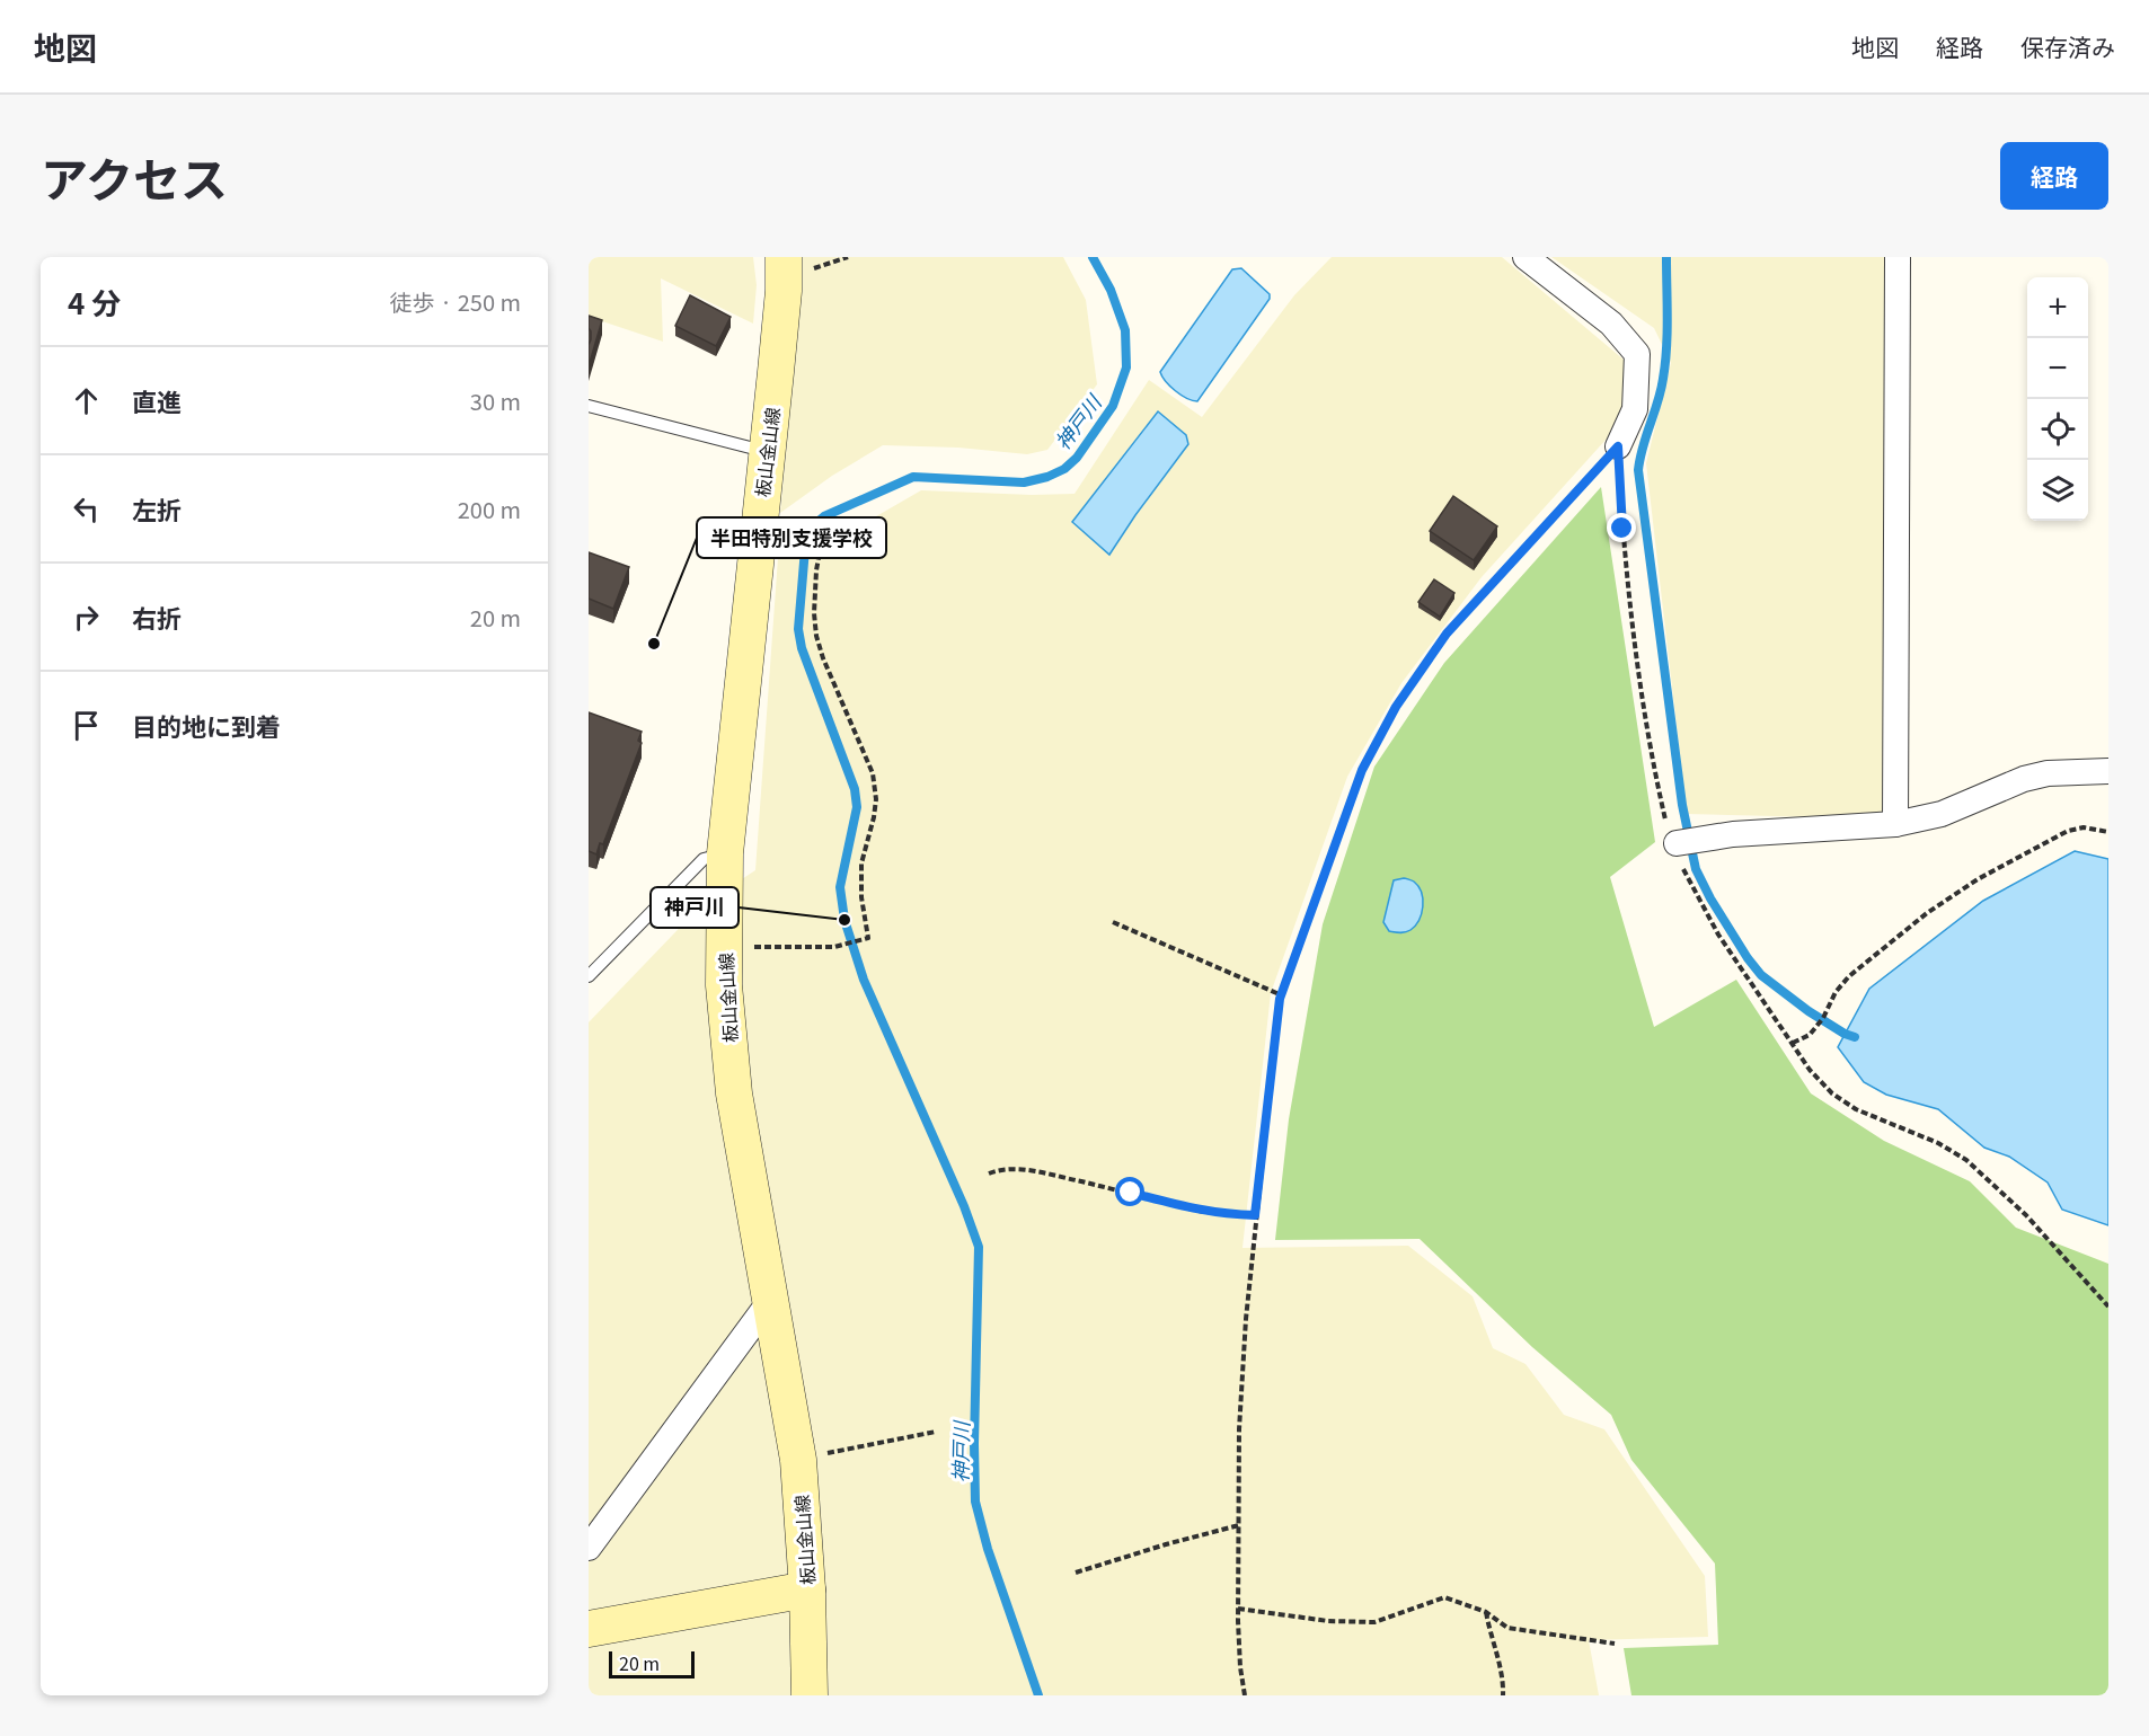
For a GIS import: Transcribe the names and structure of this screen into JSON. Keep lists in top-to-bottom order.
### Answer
{
  "streets": {
    "main road": ["板山金山線"]
  },
  "water": ["神戸川"],
  "places": ["半田特別支援学校", "神戸川"],
  "scale_bar": "20 m",
  "page": {
    "header": "地図",
    "nav": ["地図", "経路", "保存済み"],
    "title": "アクセス",
    "buttons": "経路",
    "heading": ["4 分", "徒歩 · 250 m"],
    "map_buttons": ["+", "−"],
    "list": [
      ["直進", "30 m"],
      ["左折", "200 m"],
      ["右折", "20 m"],
      "目的地に到着"
    ],
    "scale": "20 m"
  }
}
